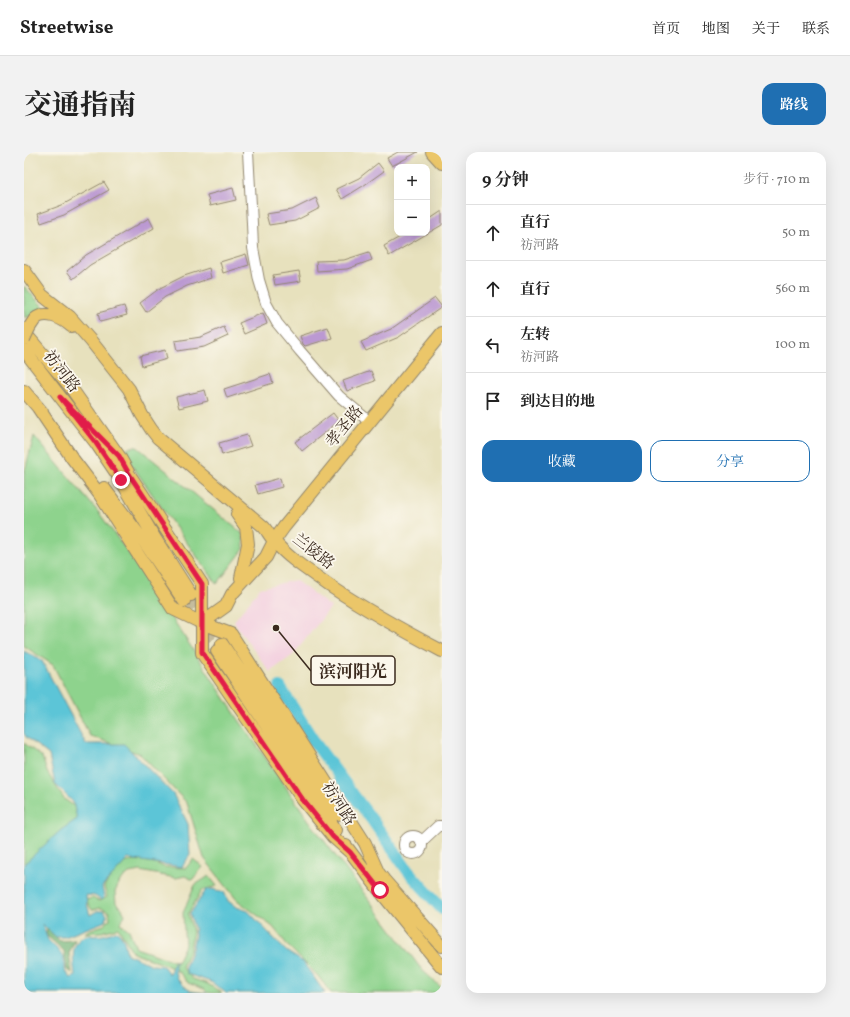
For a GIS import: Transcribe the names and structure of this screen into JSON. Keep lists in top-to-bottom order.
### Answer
{
  "streets": {
    "main road": ["祊河路", "孝圣路", "兰陵路"]
  },
  "crossings": [
    ["祊河路", "孝圣路"],
    ["孝圣路", "兰陵路"]
  ],
  "places": ["滨河阳光"],
  "page": {
    "header": "Streetwise",
    "nav": [
      "首页",
      "地图",
      "关于",
      "联系"
    ],
    "title": "交通指南",
    "buttons": [
      "路线",
      ["收藏", "分享"]
    ],
    "heading": ["9 分钟", "步行 · 710 m"],
    "map_buttons": ["+", "−"],
    "list": [
      ["直行", "祊河路", "50 m"],
      ["直行", "560 m"],
      ["左转", "祊河路", "100 m"],
      "到达目的地"
    ]
  }
}
